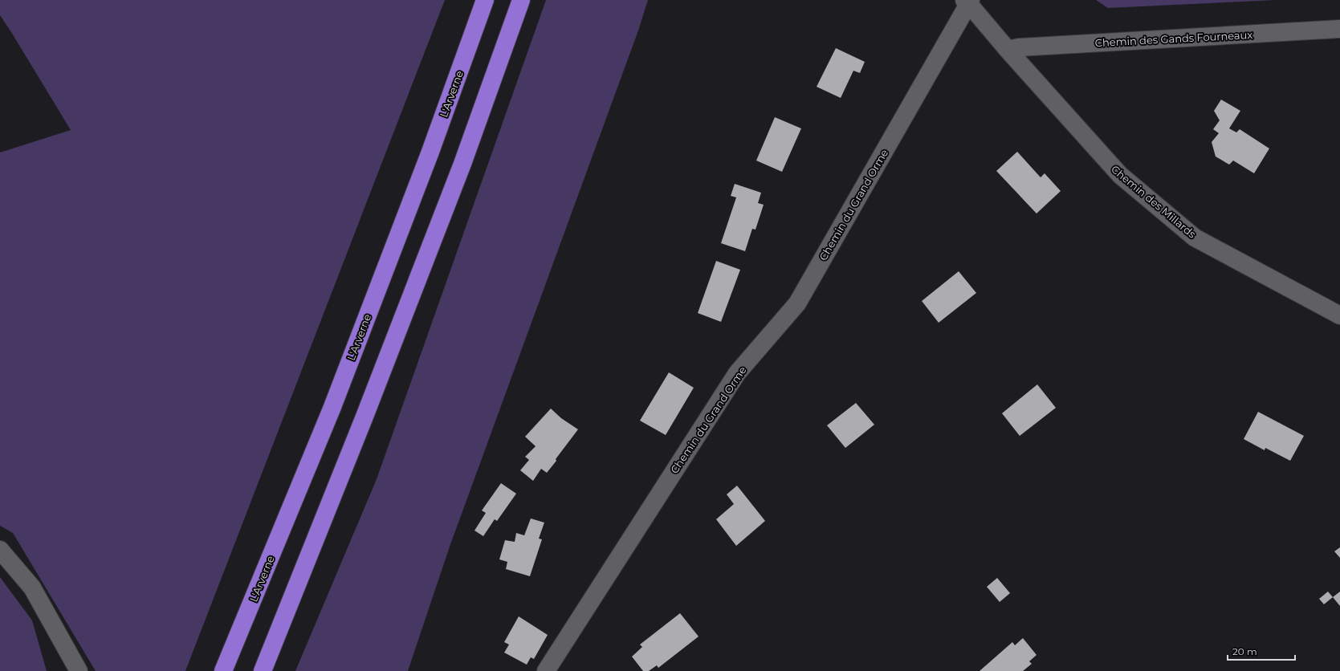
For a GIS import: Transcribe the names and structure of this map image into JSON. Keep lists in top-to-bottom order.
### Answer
{
  "streets": {
    "highway": ["L'Arverne"],
    "street": ["Chemin des Gands Fourneaux", "Chemin des Millards", "Chemin du Grand Orme"]
  },
  "crossings": [
    ["Chemin des Gands Fourneaux", "Chemin des Millards"],
    ["Chemin des Millards", "Chemin du Grand Orme"]
  ],
  "scale_bar": "20 m"
}
